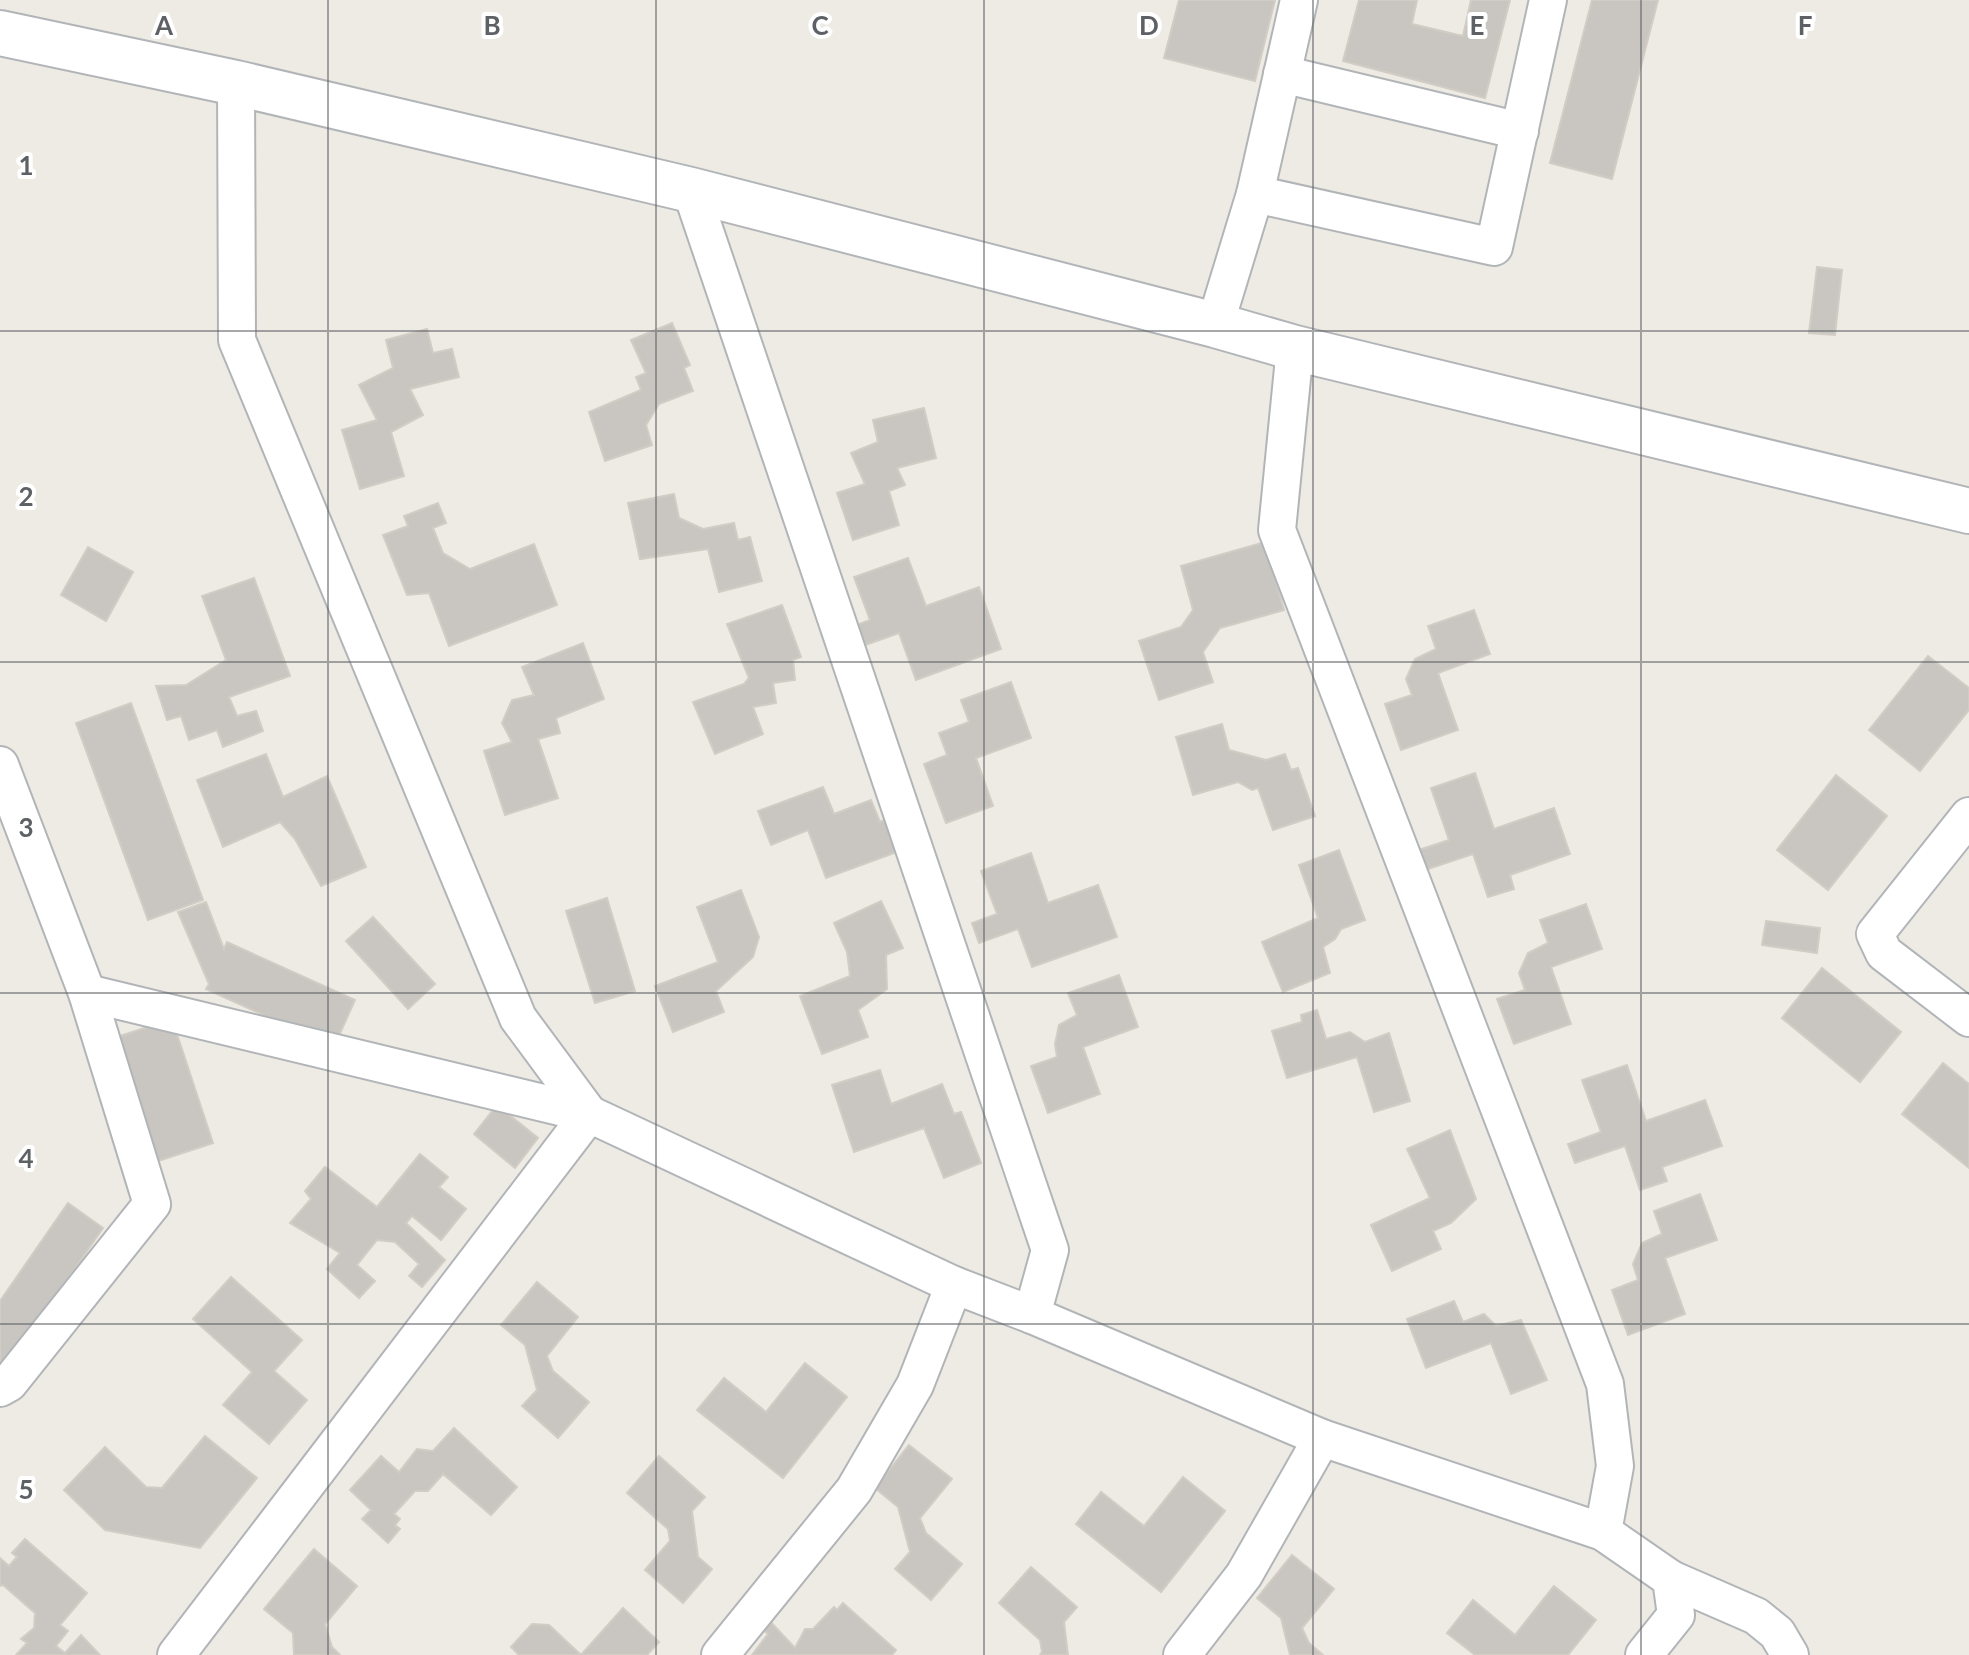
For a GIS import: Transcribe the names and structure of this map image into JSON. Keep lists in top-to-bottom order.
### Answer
{
  "grid": {
    "columns": [
      "A",
      "B",
      "C",
      "D",
      "E",
      "F"
    ],
    "rows": [
      "1",
      "2",
      "3",
      "4",
      "5"
    ]
  }
}
